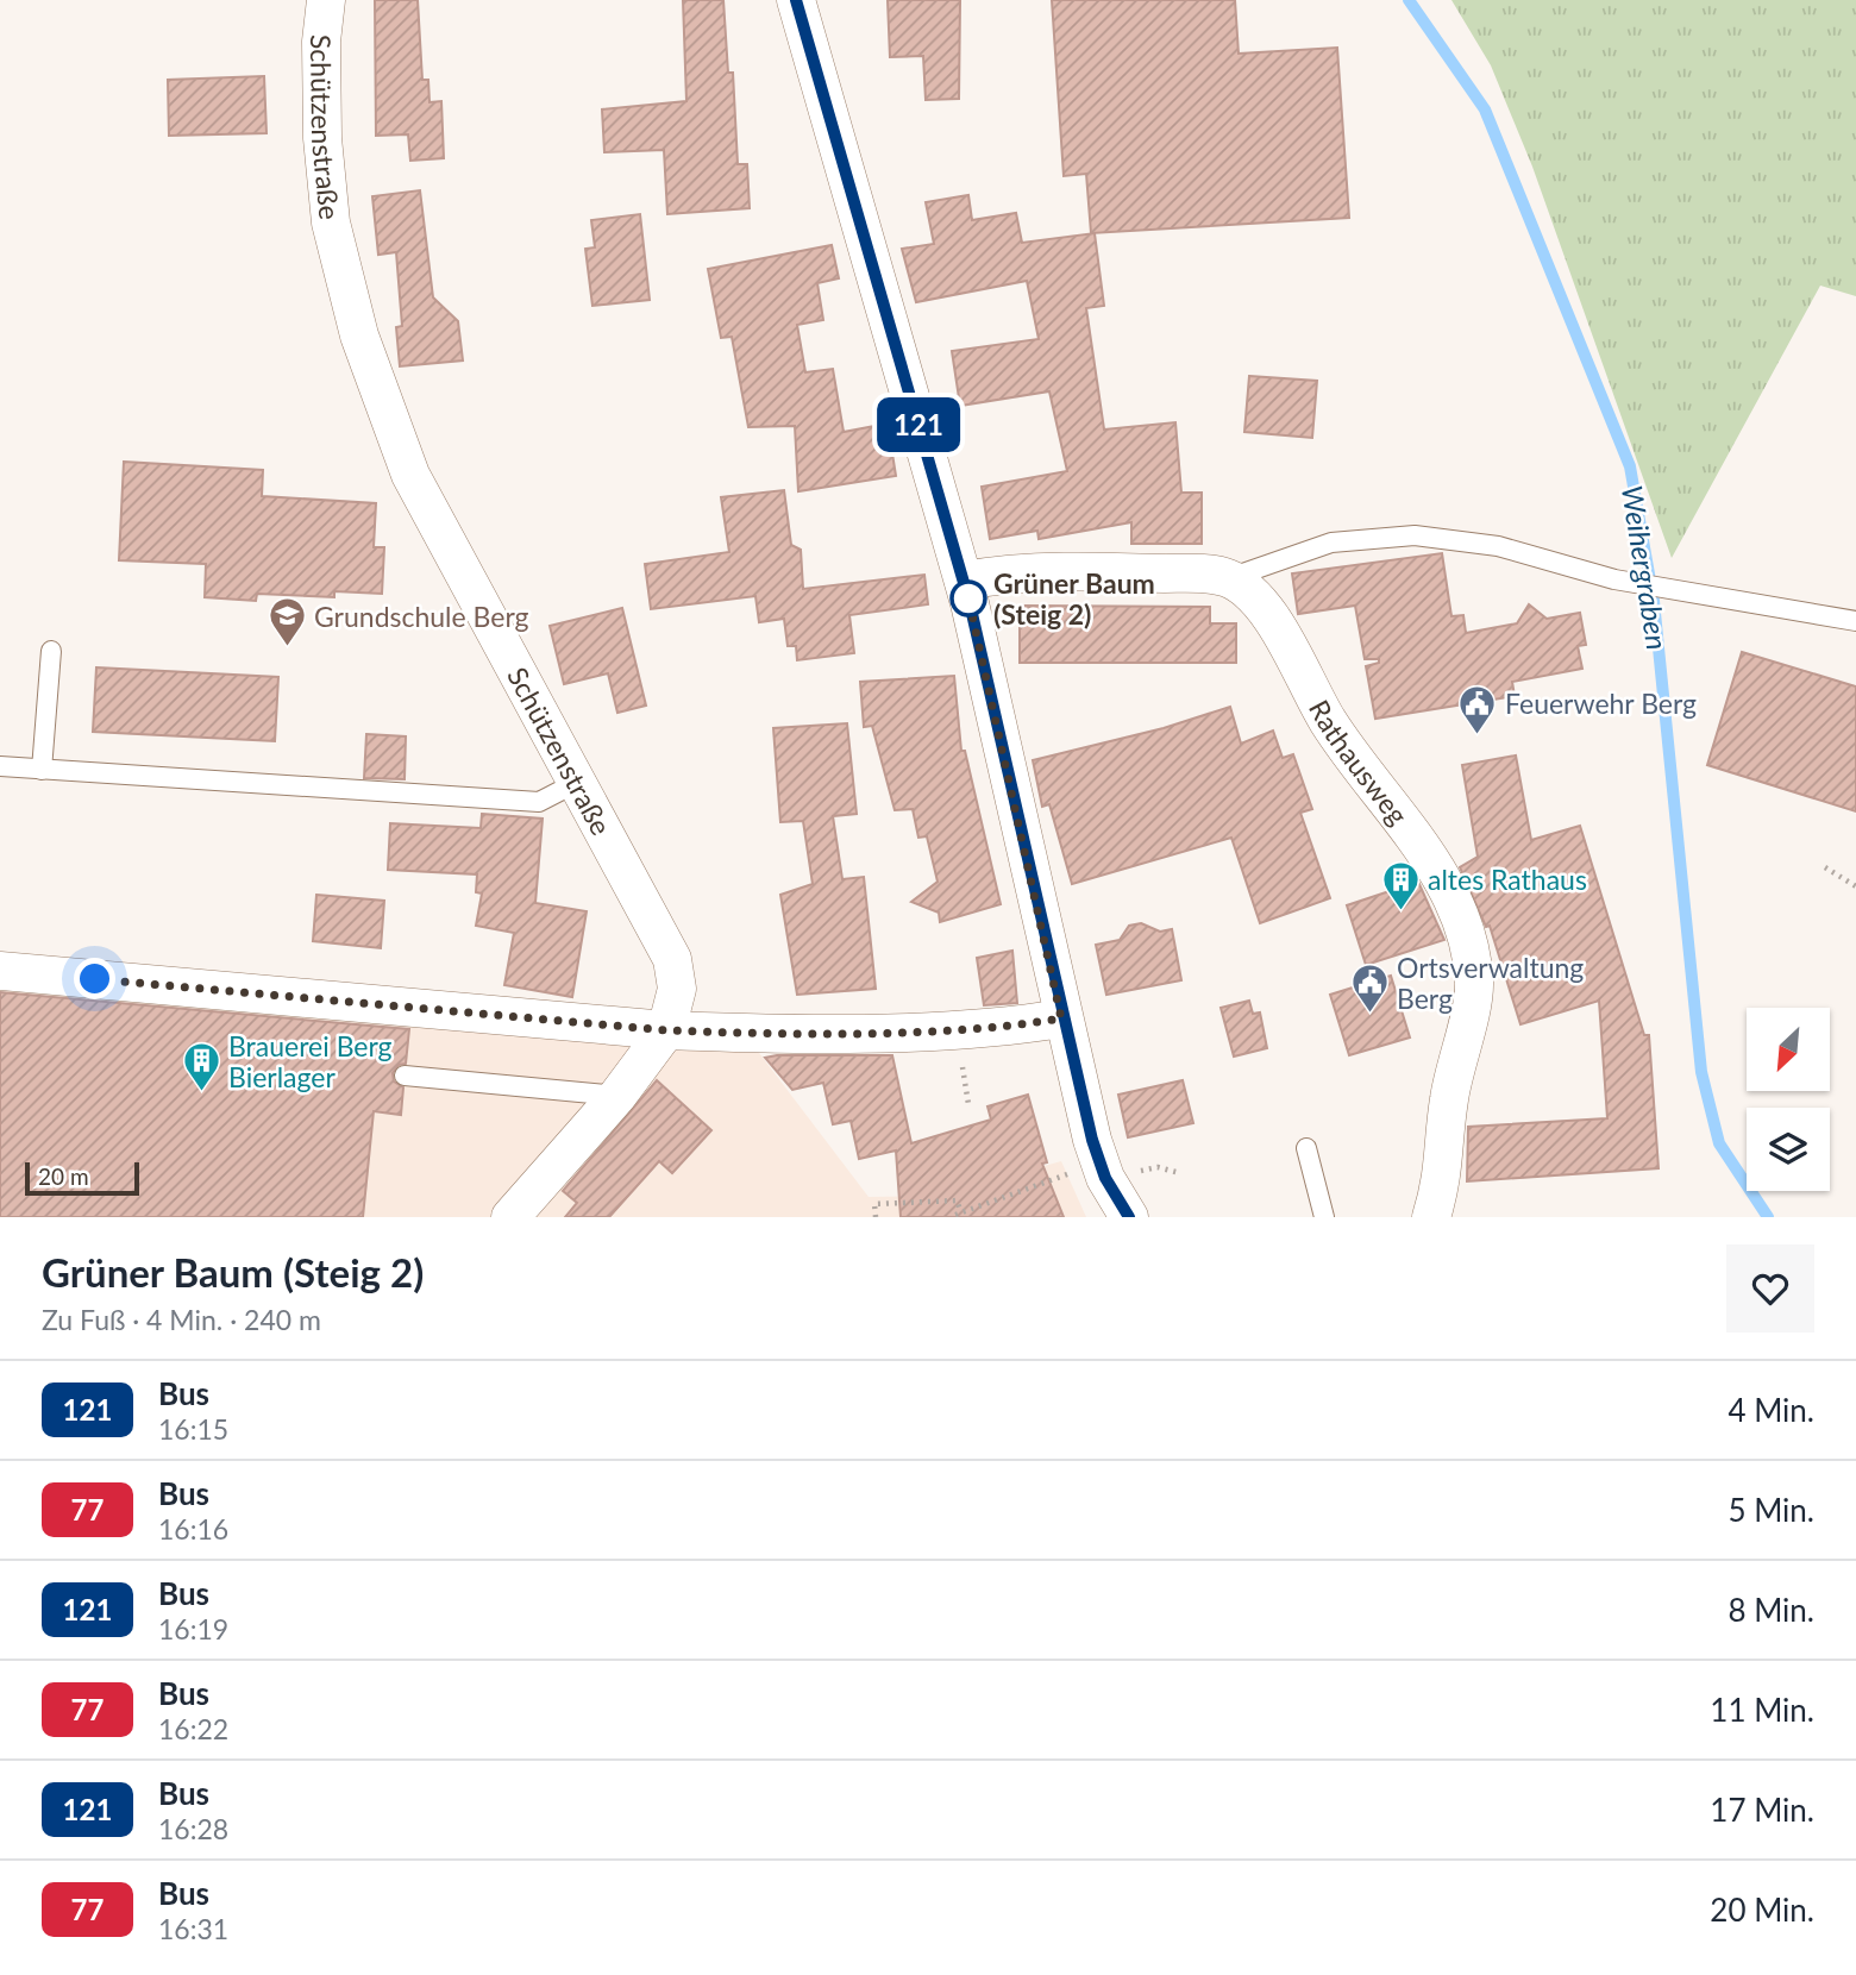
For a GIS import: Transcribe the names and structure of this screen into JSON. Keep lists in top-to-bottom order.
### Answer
{
  "streets": {
    "street": ["Schützenstraße", "Rathausweg"]
  },
  "water": ["Weihergraben"],
  "places": {
    "other": ["Grüner Baum (Steig 2)"],
    "school or university": ["Grundschule Berg"],
    "public building": ["Feuerwehr Berg", "Ortsverwaltung Berg"],
    "building": ["altes Rathaus", "Brauerei Berg Bierlager"]
  },
  "lines": ["bus line 121"],
  "scale_bar": "20 m",
  "north": "bottom left",
  "page": {
    "on_map": "121",
    "scale": "20 m",
    "heading": ["Grüner Baum (Steig 2)", "Zu Fuß · 4 Min. · 240 m"],
    "list": [
      {
        "mark": "121",
        "name": "Bus",
        "note": "16:15",
        "value": "4 Min."
      },
      {
        "mark": "77",
        "name": "Bus",
        "note": "16:16",
        "value": "5 Min."
      },
      {
        "mark": "121",
        "name": "Bus",
        "note": "16:19",
        "value": "8 Min."
      },
      {
        "mark": "77",
        "name": "Bus",
        "note": "16:22",
        "value": "11 Min."
      },
      {
        "mark": "121",
        "name": "Bus",
        "note": "16:28",
        "value": "17 Min."
      },
      {
        "mark": "77",
        "name": "Bus",
        "note": "16:31",
        "value": "20 Min."
      }
    ]
  }
}
